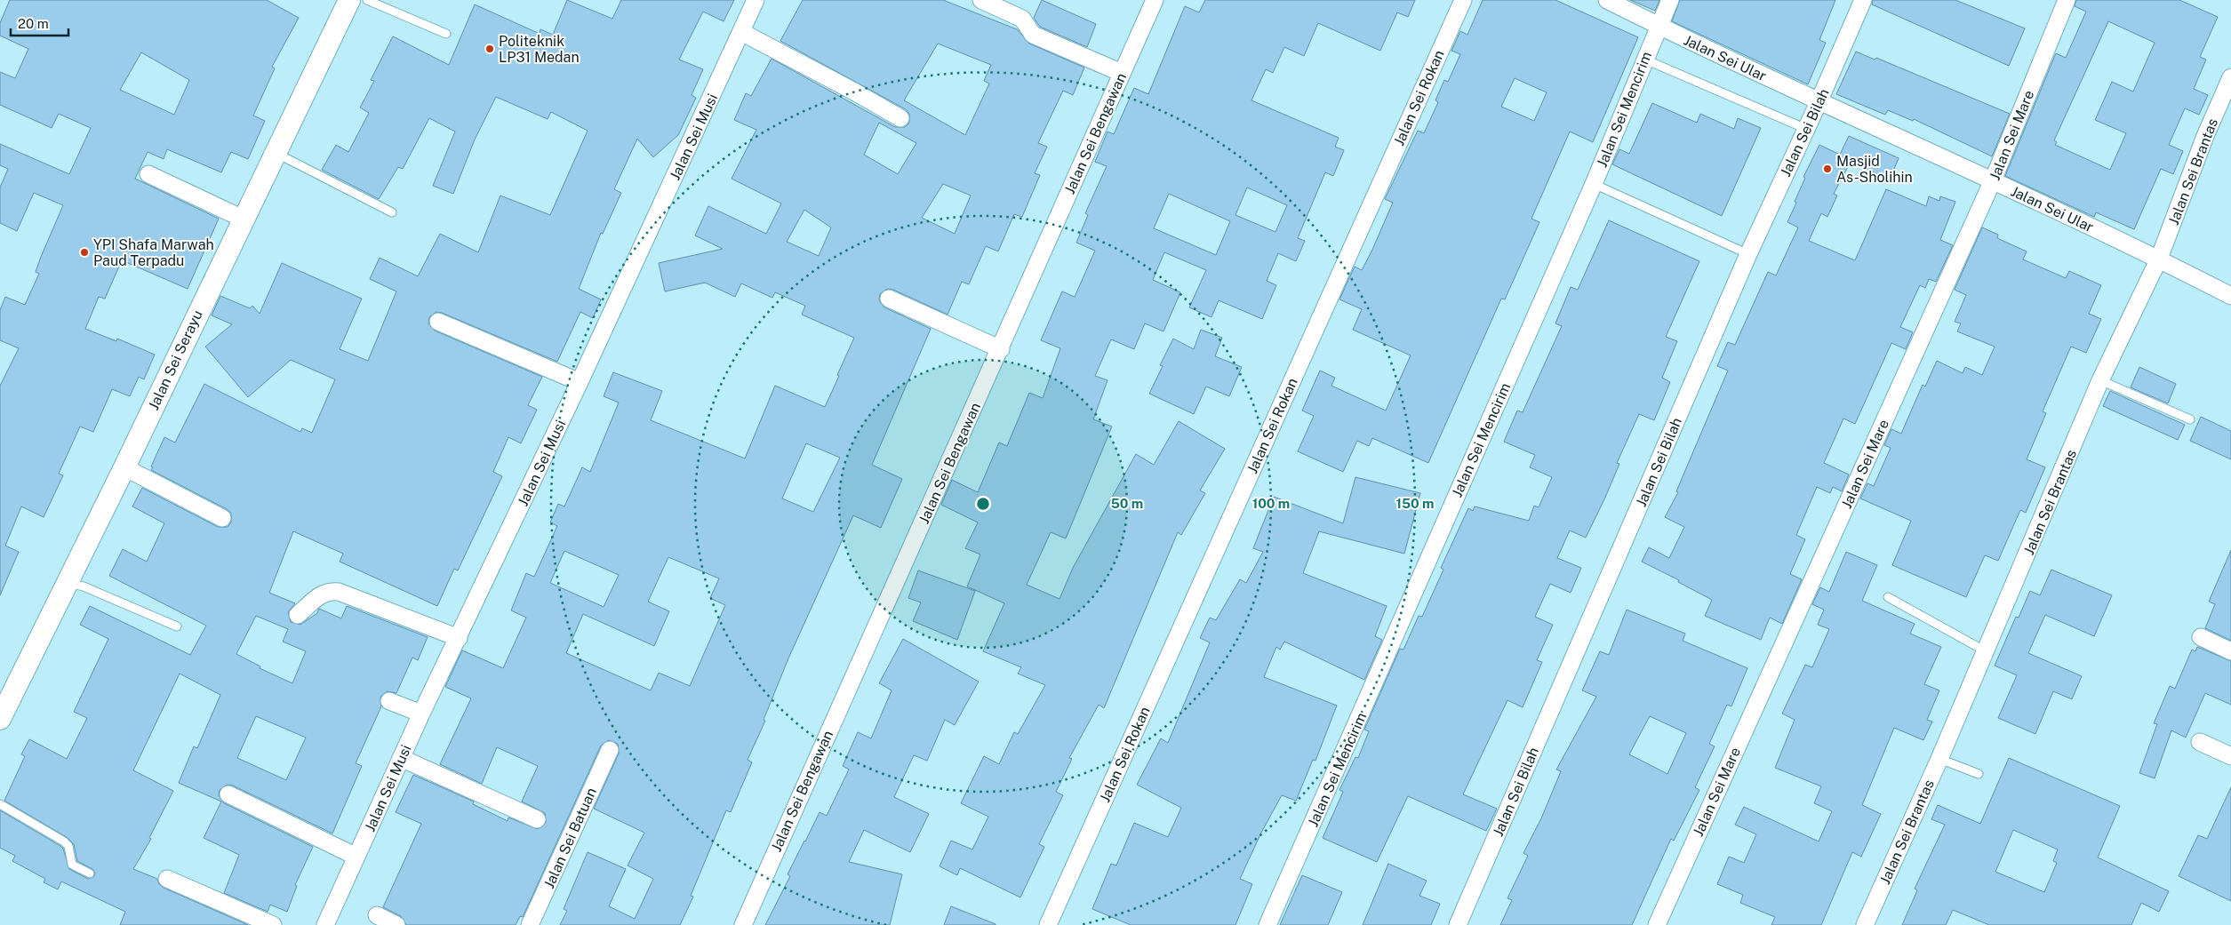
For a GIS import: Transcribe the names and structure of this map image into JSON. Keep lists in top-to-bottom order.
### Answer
{
  "streets": {
    "street": [
      "Jalan Sei Ular",
      "Jalan Sei Rokan",
      "Jalan Sei Mencirim",
      "Jalan Sei Bilah",
      "Jalan Sei Bengawan",
      "Jalan Sei Mare",
      "Jalan Sei Musi",
      "Jalan Sei Brantas",
      "Jalan Sei Serayu",
      "Jalan Sei Batuan"
    ]
  },
  "crossings": [
    ["Jalan Sei Ular", "Jalan Sei Mencirim"],
    ["Jalan Sei Ular", "Jalan Sei Bilah"],
    ["Jalan Sei Ular", "Jalan Sei Mare"],
    ["Jalan Sei Ular", "Jalan Sei Brantas"]
  ],
  "places": ["Politeknik LP31 Medan", "Masjid As-Sholihin", "YPI Shafa Marwah Paud Terpadu"],
  "scale_bar": "20 m",
  "rings": ["50 m", "100 m", "150 m"]
}
